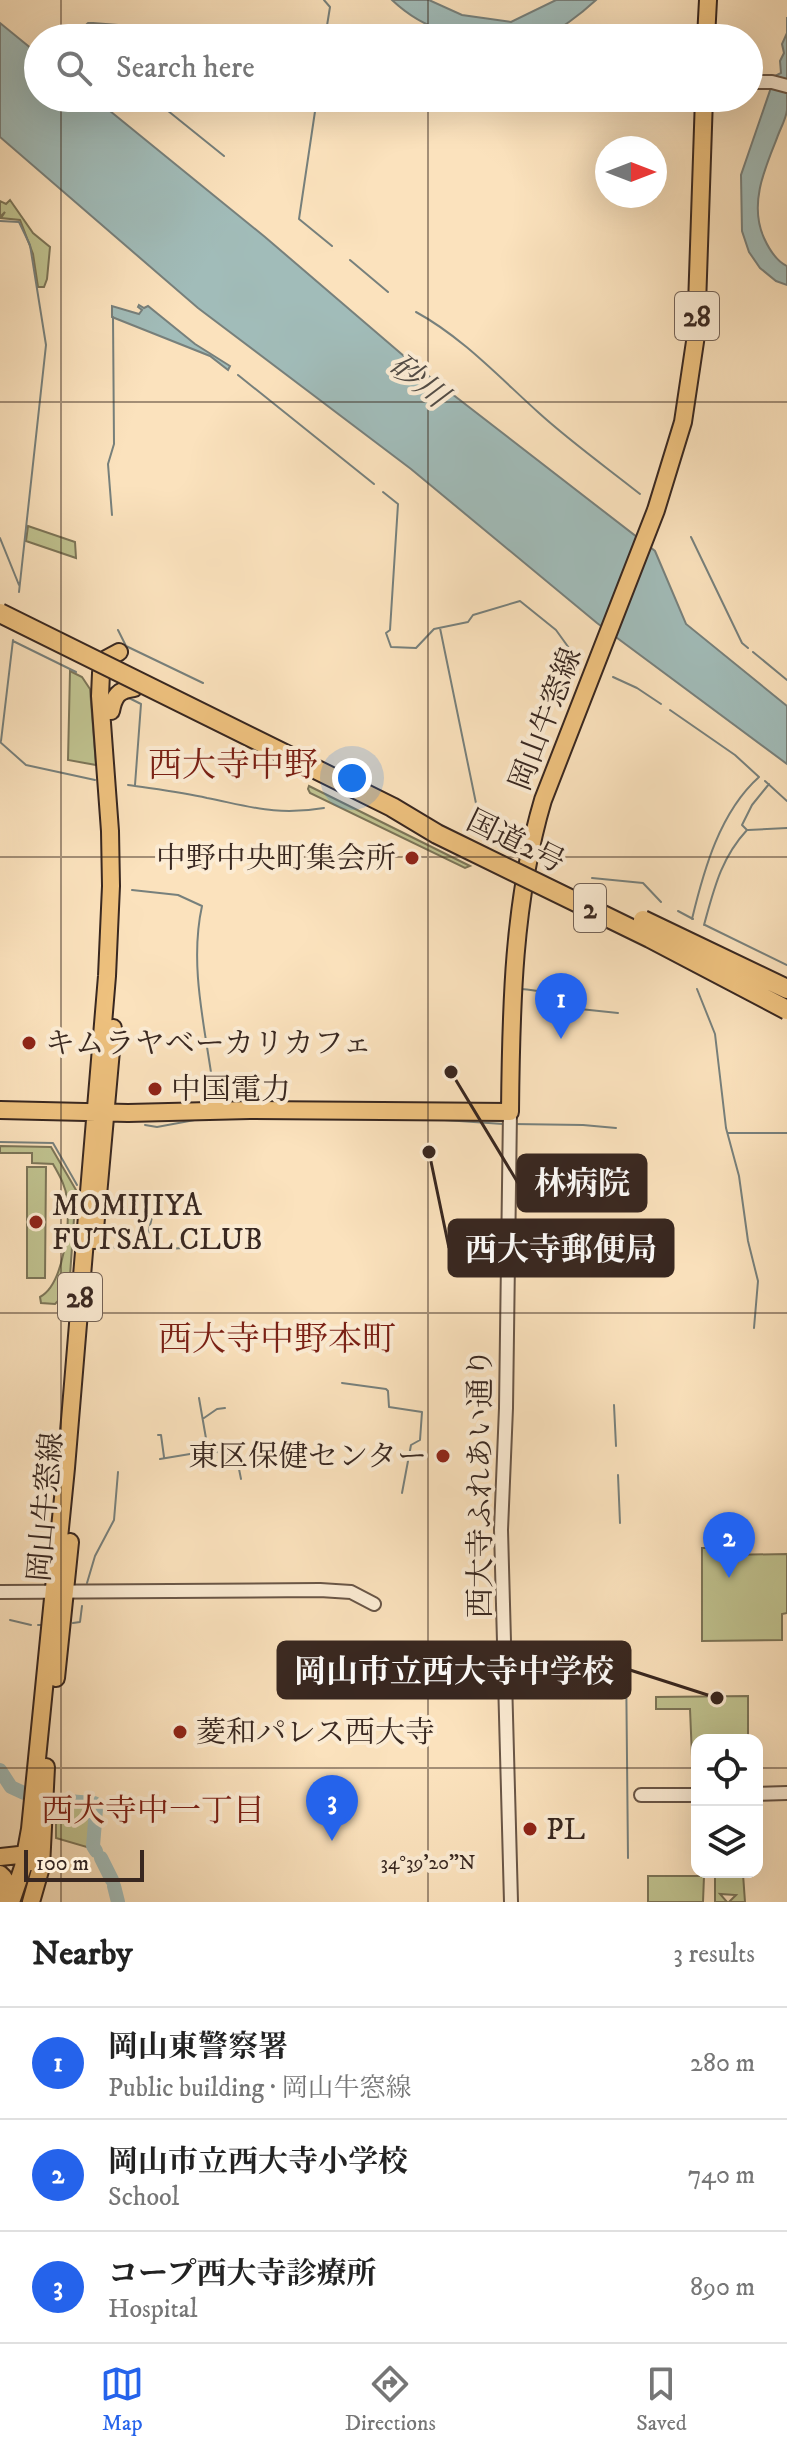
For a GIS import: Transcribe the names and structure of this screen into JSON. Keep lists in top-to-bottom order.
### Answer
{
  "streets": {
    "highway": ["国道2号", "2"],
    "main road": ["28", "岡山牛窓線"],
    "street": ["西大寺ふれあい通り"]
  },
  "crossings": [
    ["岡山牛窓線", "西大寺ふれあい通り"]
  ],
  "districts": ["西大寺中野", "西大寺中野本町", "西大寺中一丁目"],
  "water": ["砂川"],
  "places": [
    "中野中央町集会所",
    "キムラヤベーカリカフェ",
    "林病院",
    "中国電力",
    "西大寺郵便局",
    "MOMIJIYA FUTSAL CLUB",
    "東区保健センター",
    "岡山市立西大寺中学校",
    "菱和パレス西大寺",
    "PL"
  ],
  "scale_bar": "100 m",
  "north": "right",
  "page": {
    "search": "Search here",
    "pins": ["1", "2", "3"],
    "scale": "100 m",
    "heading": ["Nearby", "3 results"],
    "list": [
      {
        "mark": "1",
        "name": "岡山東警察署",
        "note": "Public building · 岡山牛窓線",
        "value": "280 m"
      },
      {
        "mark": "2",
        "name": "岡山市立西大寺小学校",
        "note": "School",
        "value": "740 m"
      },
      {
        "mark": "3",
        "name": "コープ西大寺診療所",
        "note": "Hospital",
        "value": "890 m"
      }
    ],
    "nav": ["Map", "Directions", "Saved"]
  },
  "coordinates": ["34°39'20\"N"]
}
